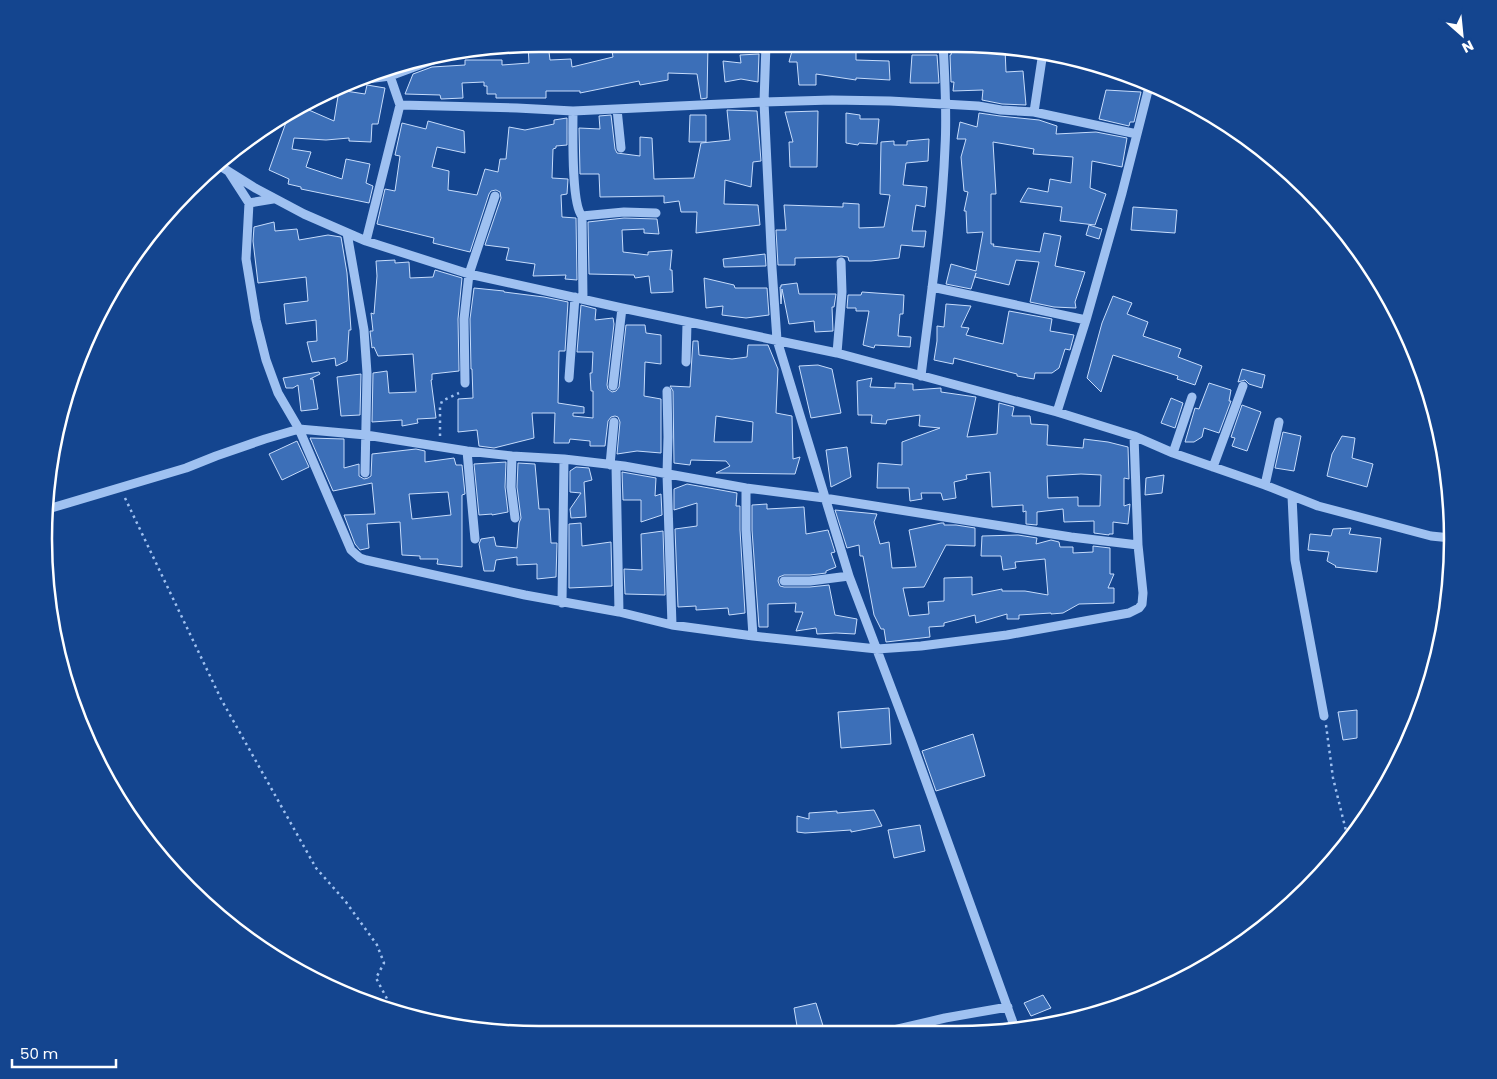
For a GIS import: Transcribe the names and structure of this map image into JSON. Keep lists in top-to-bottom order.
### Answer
{
  "scale_bar": "50 m",
  "north": "bottom right"
}
